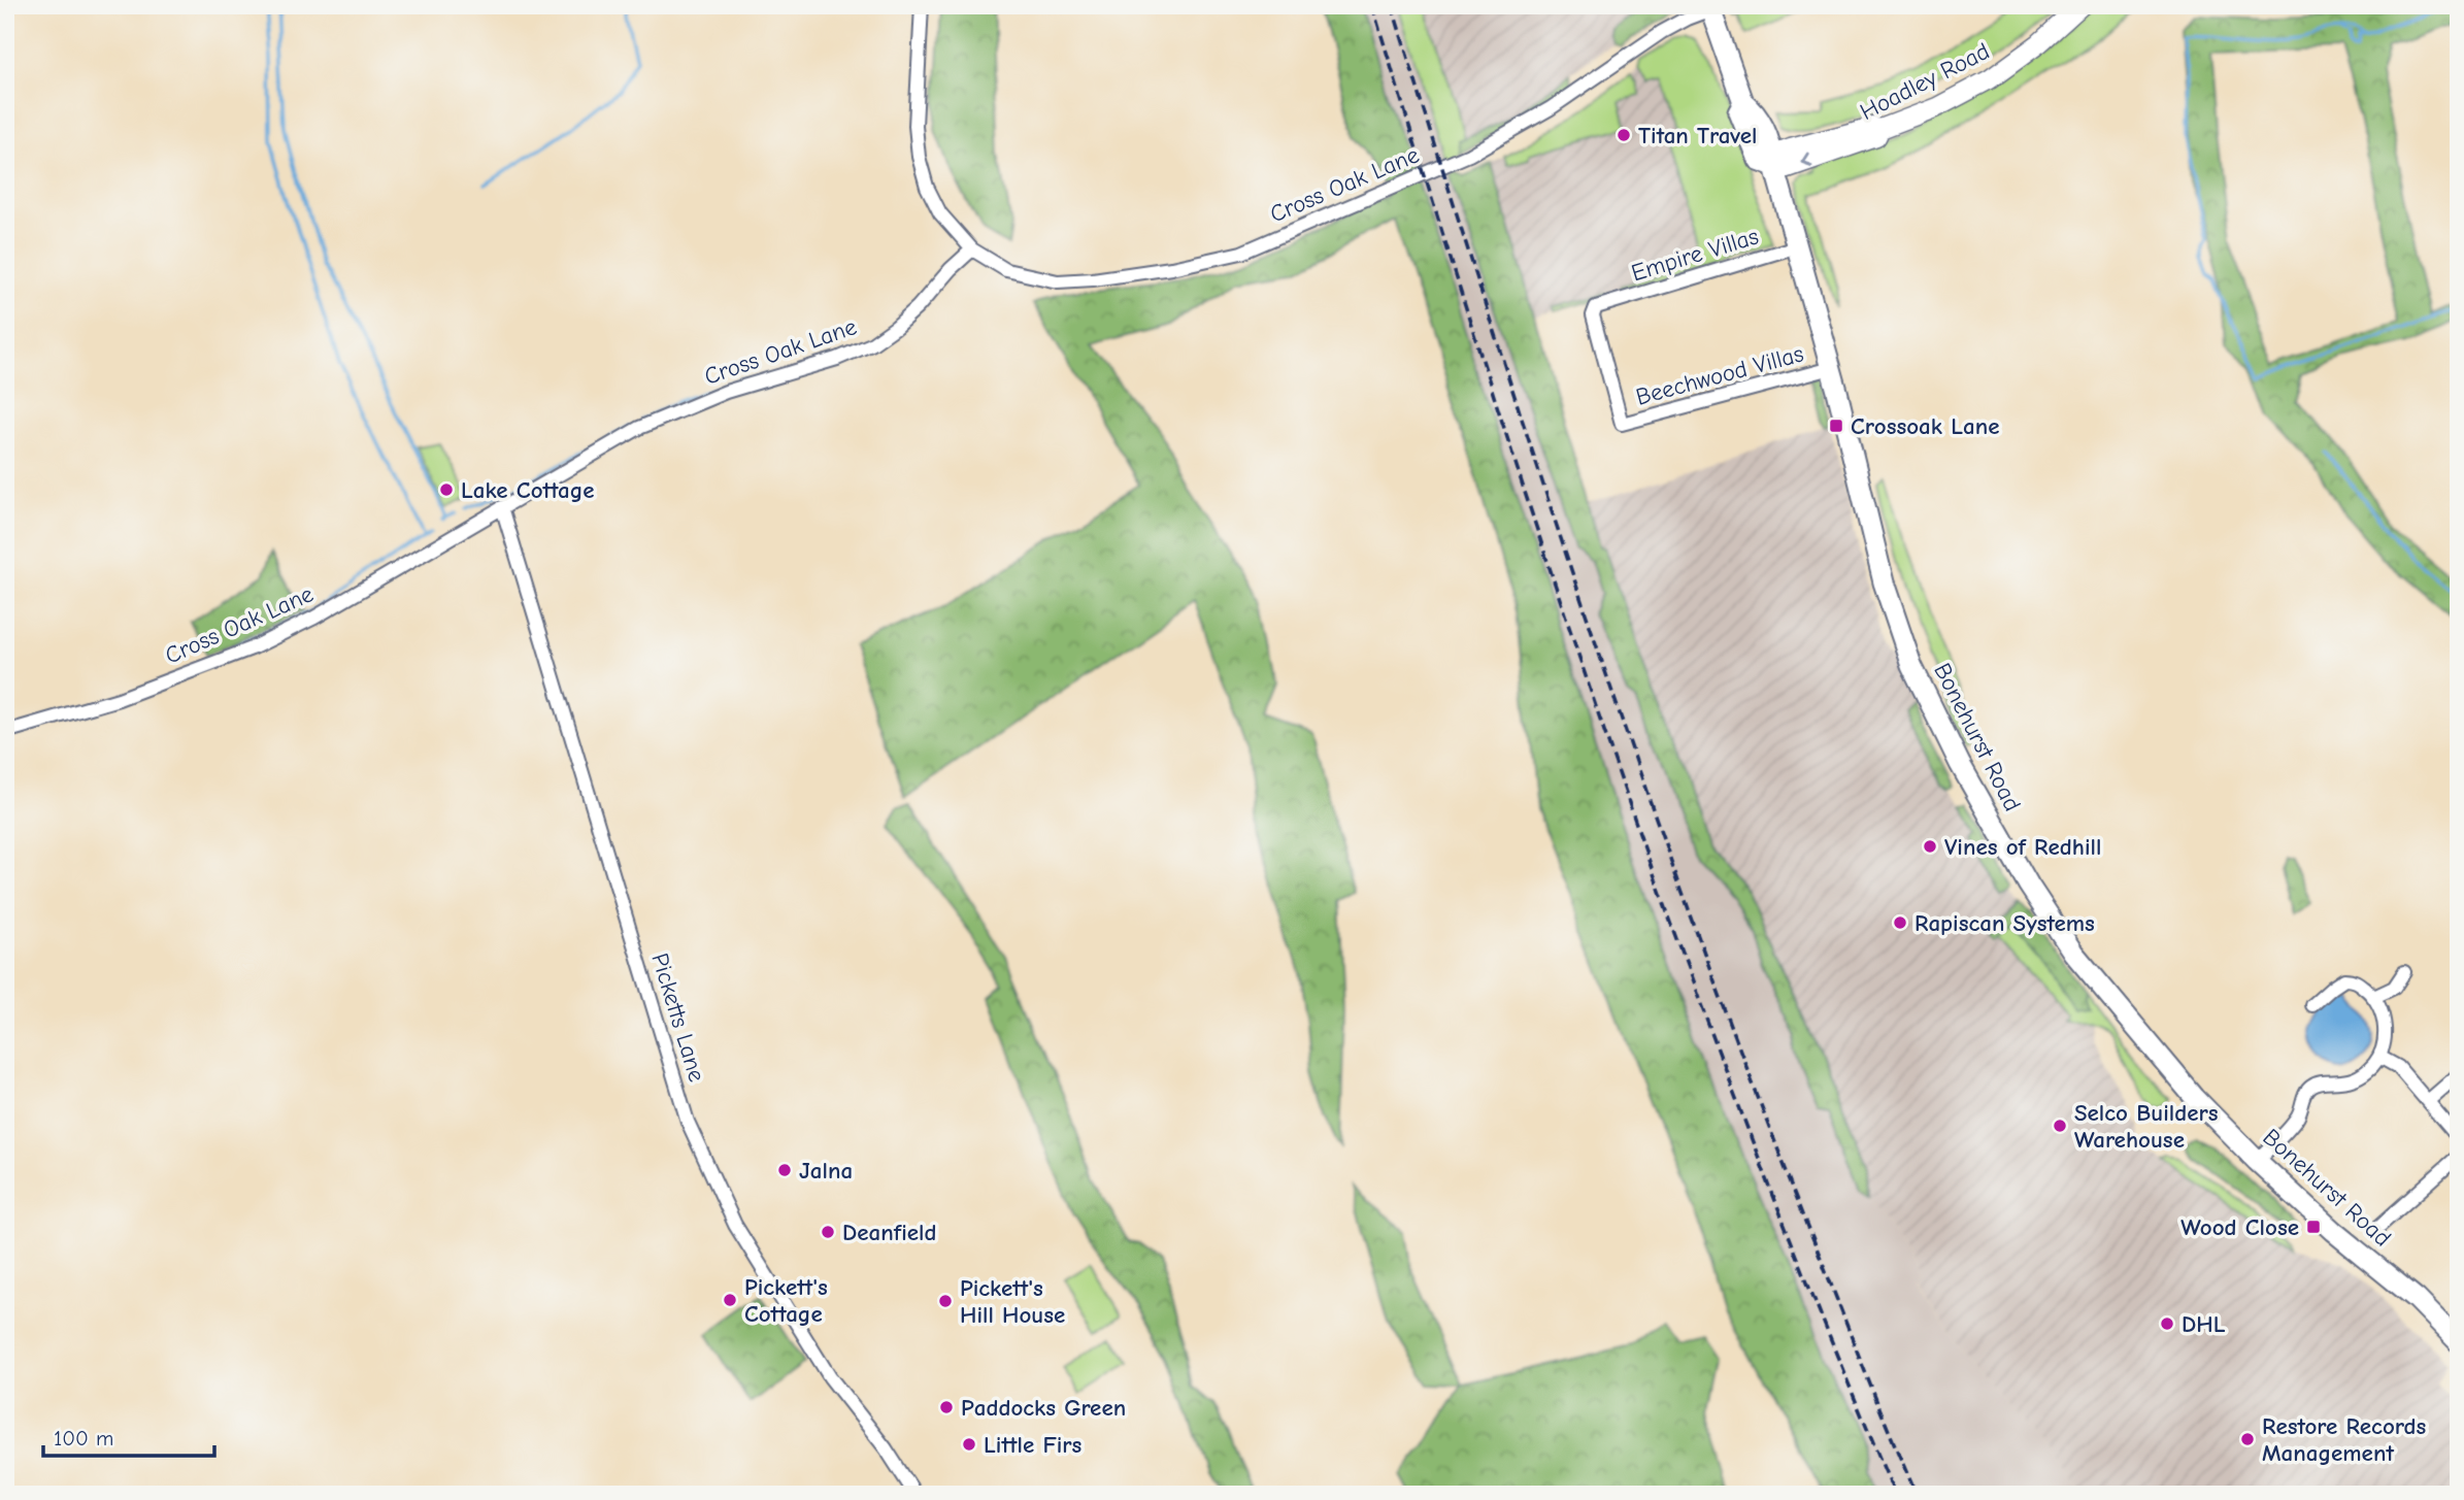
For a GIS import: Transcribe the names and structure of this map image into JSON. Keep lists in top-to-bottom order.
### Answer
{
  "streets": {
    "main road": ["Bonehurst Road"],
    "street": [
      "Hoadley Road",
      "Cross Oak Lane",
      "Empire Villas",
      "Beechwood Villas",
      "Picketts Lane"
    ]
  },
  "crossings": [
    ["Hoadley Road", "Bonehurst Road"],
    ["Cross Oak Lane", "Bonehurst Road"],
    ["Cross Oak Lane", "Picketts Lane"],
    ["Empire Villas", "Beechwood Villas"],
    ["Empire Villas", "Bonehurst Road"],
    ["Beechwood Villas", "Bonehurst Road"]
  ],
  "places": {
    "other": [
      "Titan Travel",
      "Lake Cottage",
      "Vines of Redhill",
      "Rapiscan Systems",
      "Selco Builders Warehouse",
      "Jalna",
      "Deanfield",
      "Pickett's Cottage",
      "Pickett's Hill House",
      "DHL",
      "Paddocks Green",
      "Restore Records Management",
      "Little Firs"
    ],
    "transit": ["Crossoak Lane", "Wood Close"]
  },
  "scale_bar": "100 m"
}
